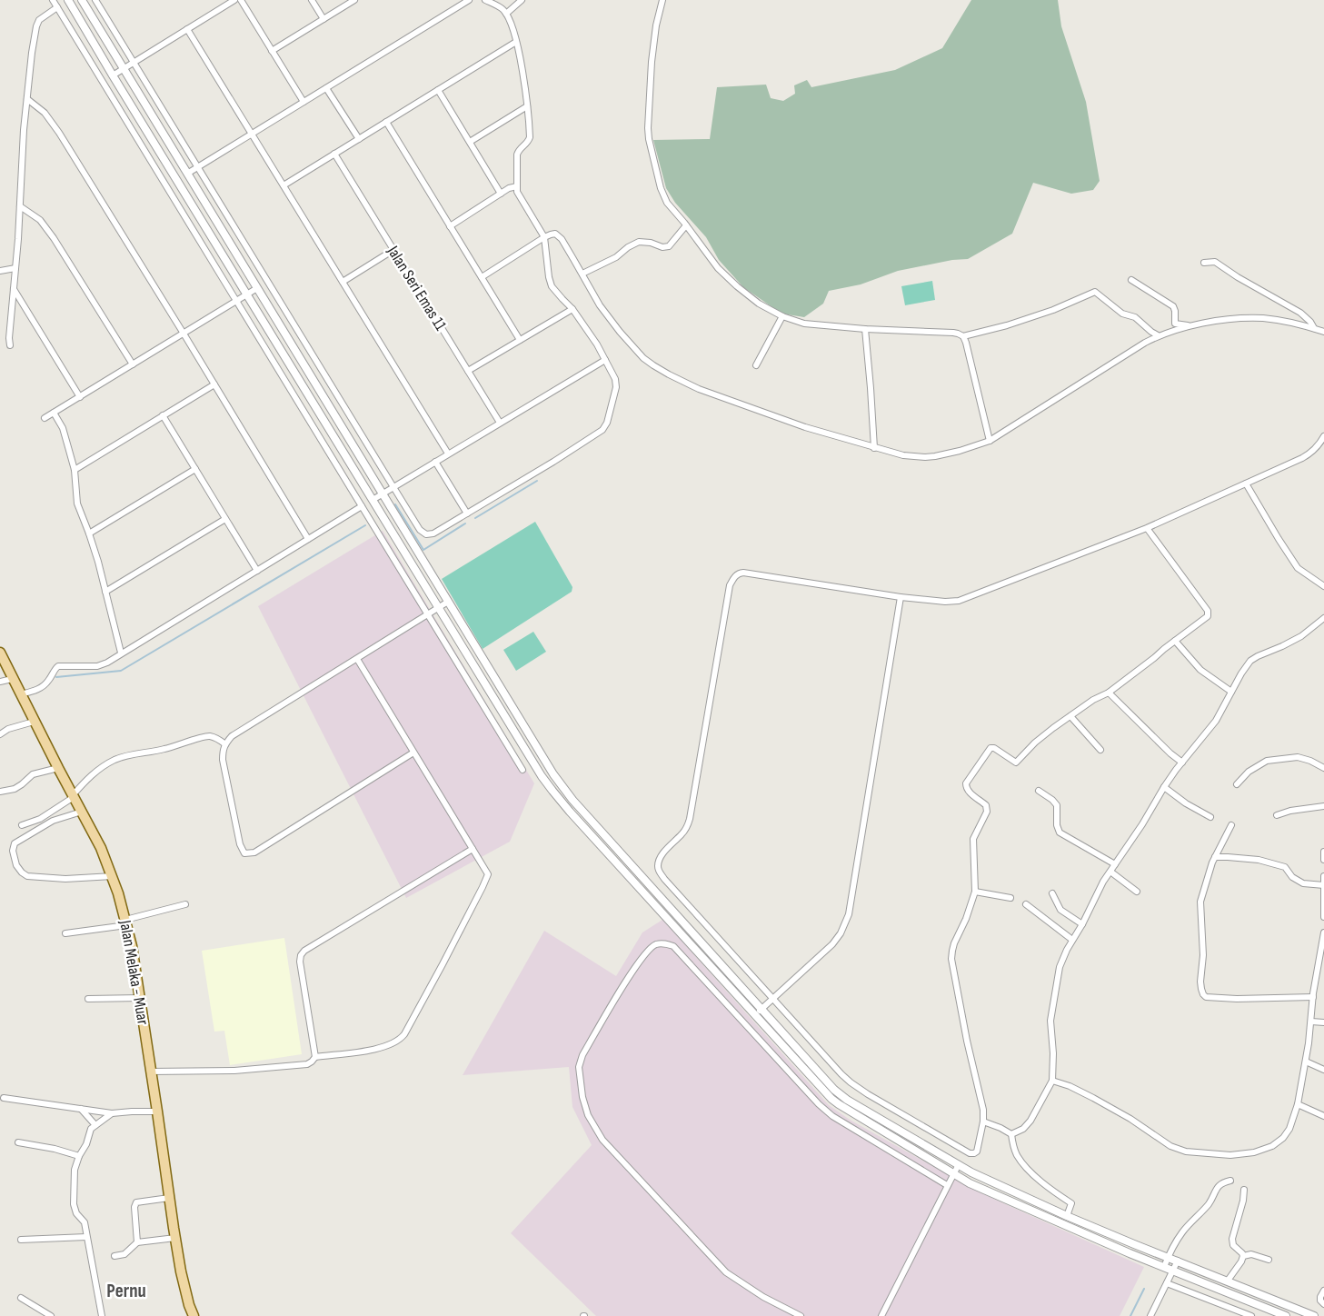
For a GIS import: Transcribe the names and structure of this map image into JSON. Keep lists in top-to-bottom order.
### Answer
{
  "streets": {
    "main road": ["Jalan Melaka - Muar"],
    "street": ["Jalan Seri Emas 11"]
  },
  "districts": ["Pernu"]
}
